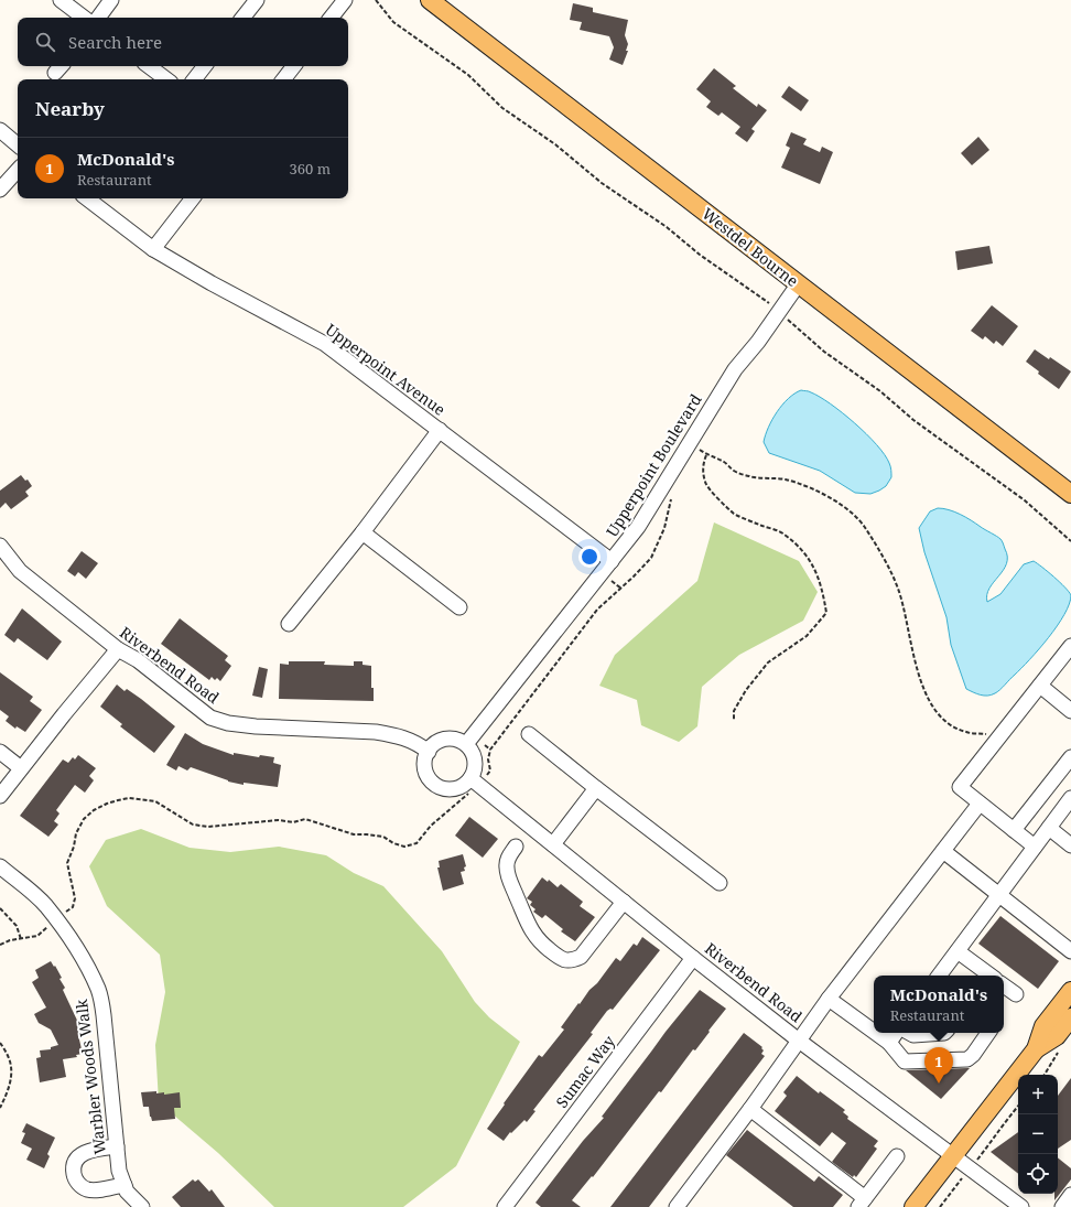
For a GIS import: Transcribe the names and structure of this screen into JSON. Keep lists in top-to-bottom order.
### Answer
{
  "streets": {
    "main road": ["Westdel Bourne"],
    "street": [
      "Upperpoint Avenue",
      "Upperpoint Boulevard",
      "Riverbend Road",
      "Sumac Way",
      "Warbler Woods Walk"
    ]
  },
  "crossings": [
    ["Westdel Bourne", "Upperpoint Boulevard"],
    ["Upperpoint Avenue", "Upperpoint Boulevard"],
    ["Upperpoint Boulevard", "Riverbend Road"],
    ["Riverbend Road", "Sumac Way"]
  ],
  "page": {
    "search": "Search here",
    "heading": "Nearby",
    "list": [
      {
        "mark": "1",
        "name": "McDonald's",
        "note": "Restaurant",
        "value": "360 m"
      }
    ],
    "popup": ["McDonald's", "Restaurant"],
    "pins": "1",
    "map_buttons": ["+", "−"]
  }
}
